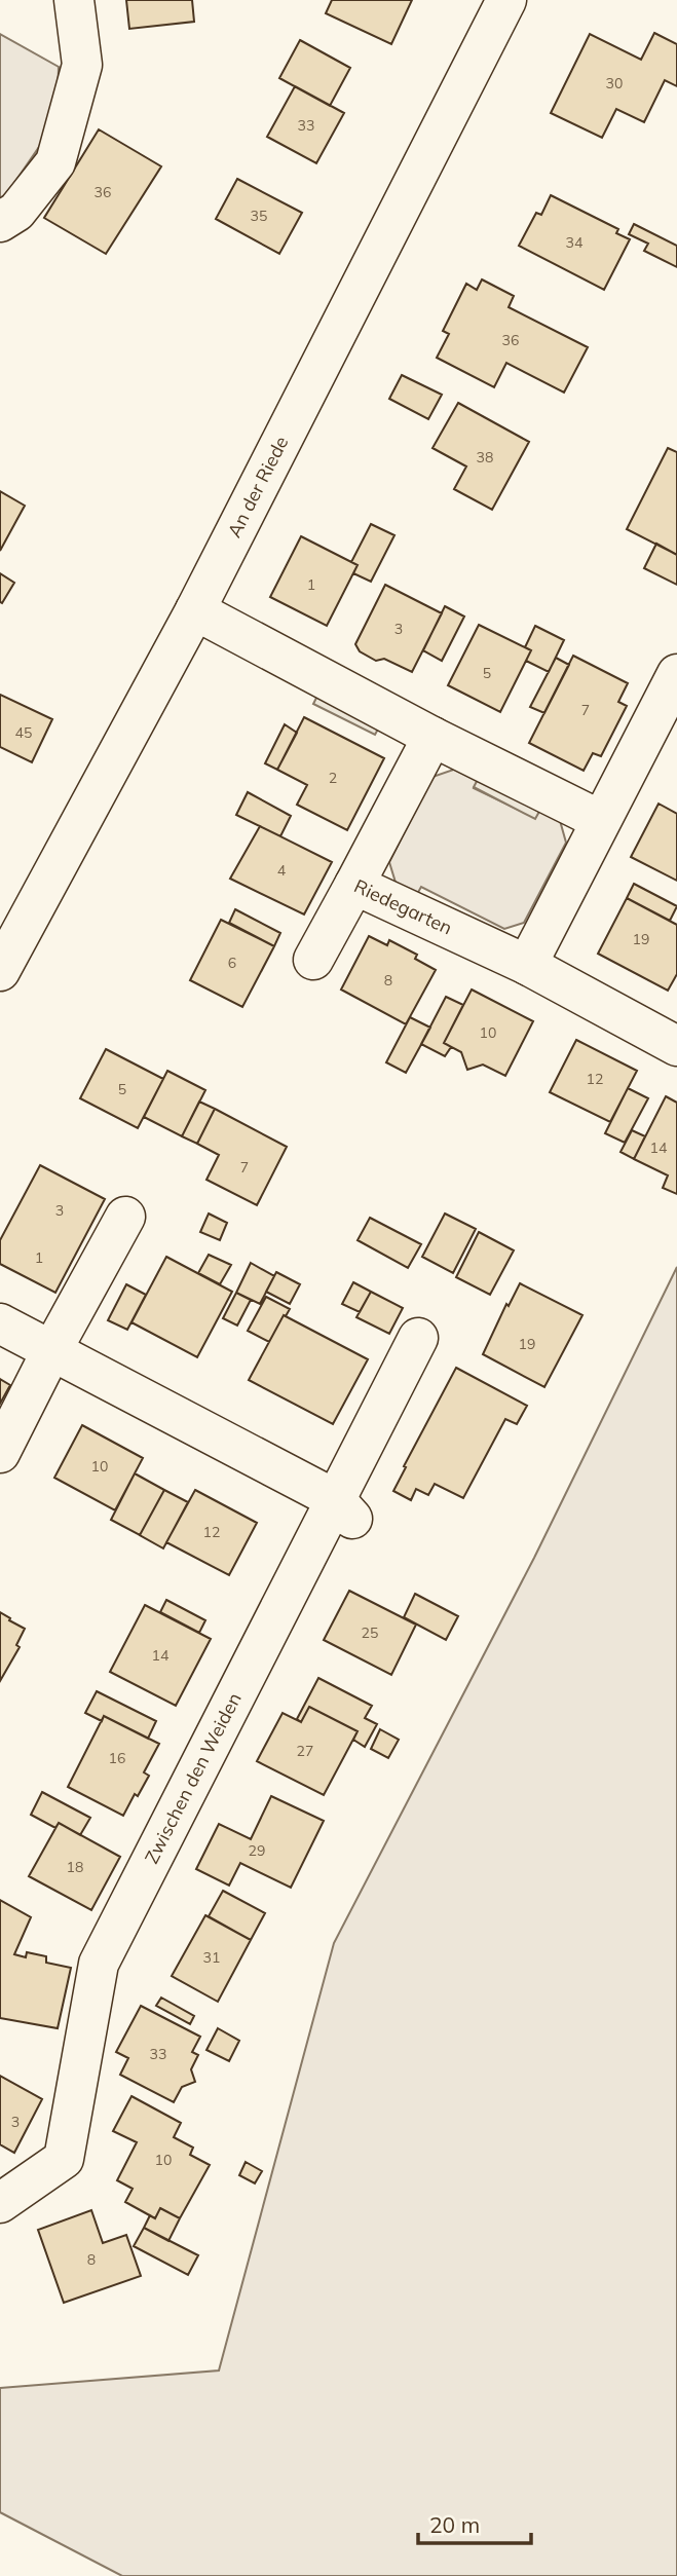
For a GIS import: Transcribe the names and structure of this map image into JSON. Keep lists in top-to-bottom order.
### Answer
{
  "streets": {
    "street": ["An der Riede", "Riedegarten", "Zwischen den Weiden"]
  },
  "house_numbers": [
    "30",
    "33",
    "36",
    "35",
    "34",
    "36",
    "38",
    "1",
    "3",
    "5",
    "7",
    "45",
    "2",
    "4",
    "19",
    "6",
    "8",
    "10",
    "12",
    "5",
    "14",
    "7",
    "3",
    "1",
    "19",
    "10",
    "12",
    "25",
    "14",
    "27",
    "16",
    "29",
    "18",
    "31",
    "33",
    "3",
    "10",
    "8"
  ],
  "scale_bar": "20 m"
}
